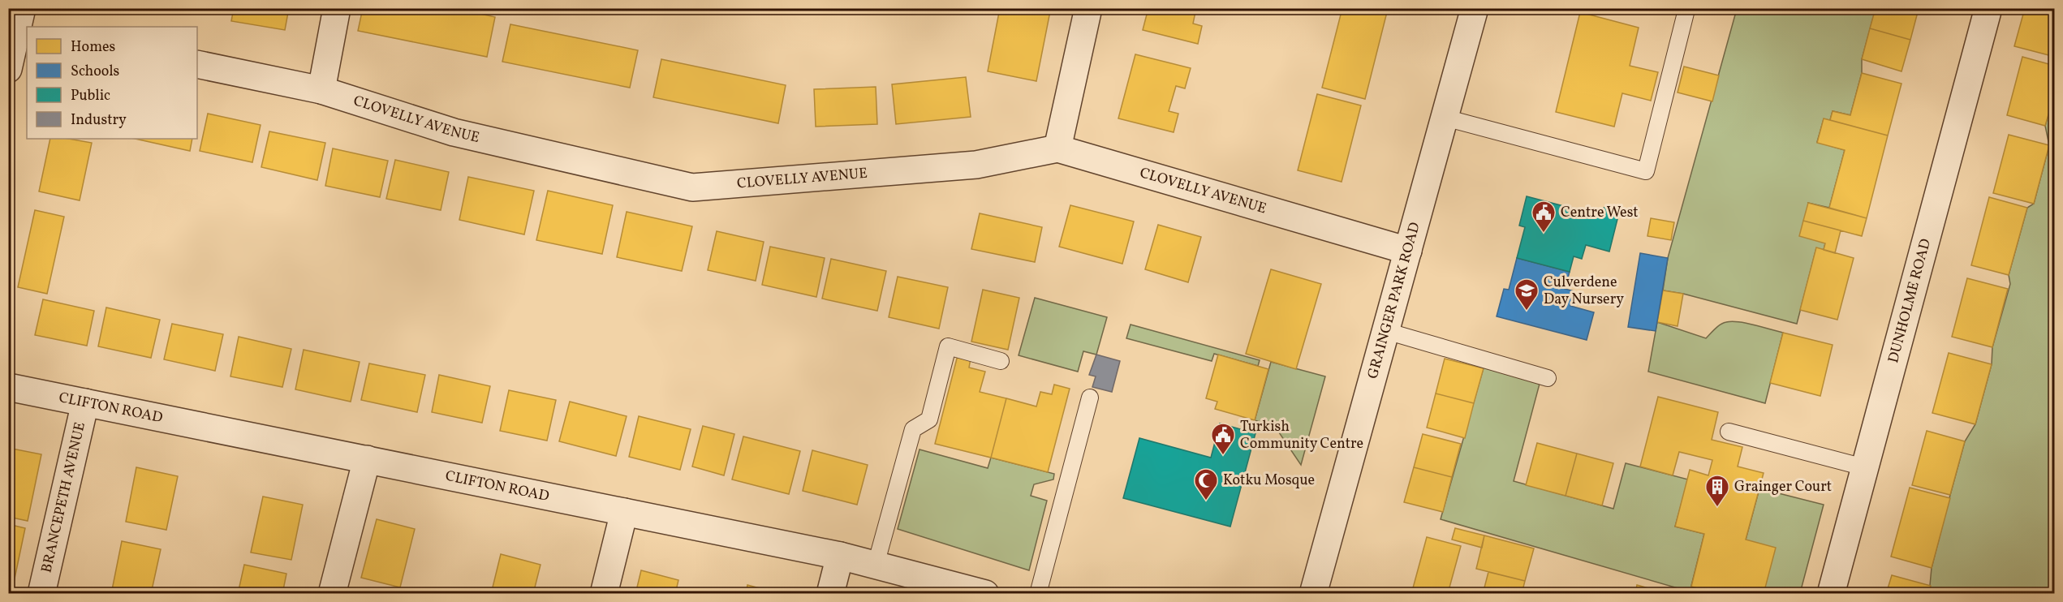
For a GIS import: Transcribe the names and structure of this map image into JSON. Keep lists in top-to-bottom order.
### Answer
{
  "streets": {
    "street": [
      "CLOVELLY AVENUE",
      "GRAINGER PARK ROAD",
      "DUNHOLME ROAD",
      "CLIFTON ROAD",
      "BRANCEPETH AVENUE"
    ]
  },
  "crossings": [
    ["CLOVELLY AVENUE", "GRAINGER PARK ROAD"],
    ["CLIFTON ROAD", "BRANCEPETH AVENUE"]
  ],
  "places": {
    "public building": ["Centre West", "Turkish Community Centre"],
    "school or university": ["Culverdene Day Nursery"],
    "mosque": ["Kotku Mosque"],
    "building": ["Grainger Court"]
  },
  "legend": [
    "Homes",
    "Schools",
    "Public",
    "Industry"
  ]
}
